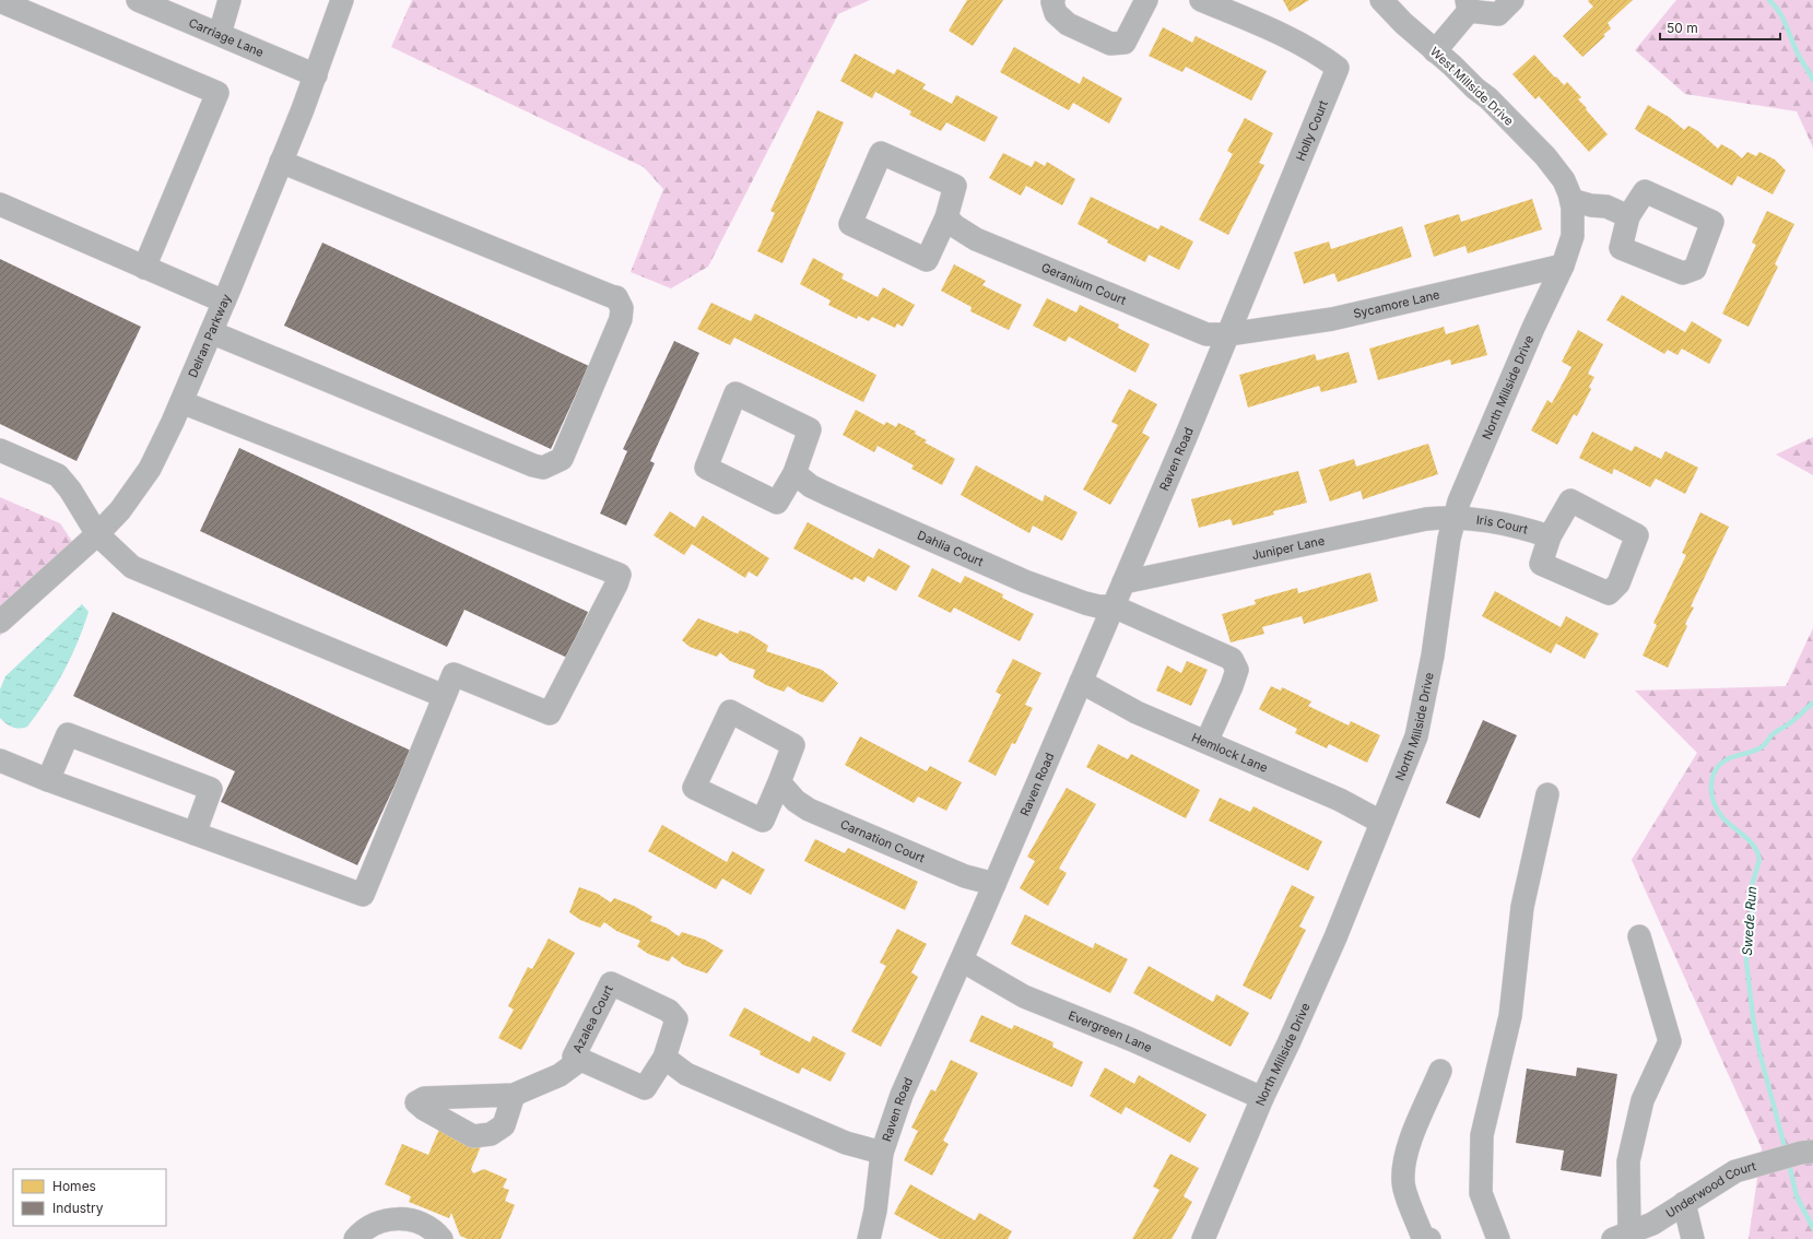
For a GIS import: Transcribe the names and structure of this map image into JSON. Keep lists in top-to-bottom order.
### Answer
{
  "streets": {
    "street": [
      "Carriage Lane",
      "West Millside Drive",
      "Holly Court",
      "Geranium Court",
      "Sycamore Lane",
      "Delran Parkway",
      "North Millside Drive",
      "Raven Road",
      "Iris Court",
      "Juniper Lane",
      "Dahlia Court",
      "Hemlock Lane",
      "Carnation Court",
      "Azalea Court",
      "Evergreen Lane",
      "Underwood Court"
    ]
  },
  "crossings": [
    ["Carriage Lane", "Delran Parkway"],
    ["West Millside Drive", "North Millside Drive"],
    ["Holly Court", "Geranium Court"],
    ["Holly Court", "Sycamore Lane"],
    ["Holly Court", "Raven Road"],
    ["Geranium Court", "Sycamore Lane"],
    ["Geranium Court", "Raven Road"],
    ["Sycamore Lane", "North Millside Drive"],
    ["Sycamore Lane", "Raven Road"],
    ["North Millside Drive", "Iris Court"],
    ["North Millside Drive", "Juniper Lane"],
    ["North Millside Drive", "Hemlock Lane"],
    ["North Millside Drive", "Evergreen Lane"],
    ["Raven Road", "Juniper Lane"],
    ["Raven Road", "Dahlia Court"],
    ["Raven Road", "Hemlock Lane"],
    ["Raven Road", "Carnation Court"],
    ["Raven Road", "Evergreen Lane"],
    ["Iris Court", "Juniper Lane"]
  ],
  "water": ["Swede Run"],
  "legend": ["Homes", "Industry"],
  "scale_bar": "50 m"
}
